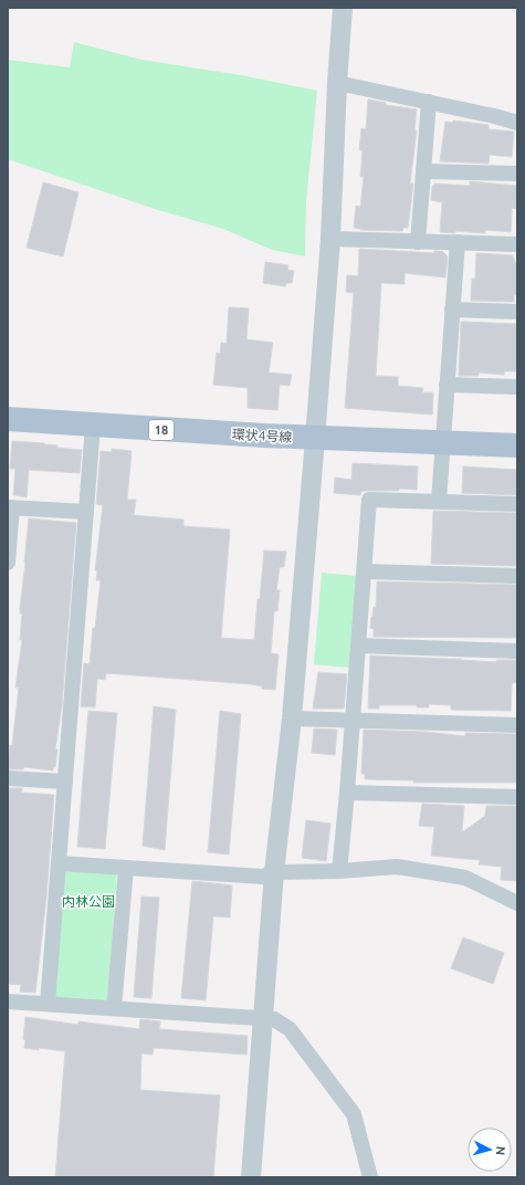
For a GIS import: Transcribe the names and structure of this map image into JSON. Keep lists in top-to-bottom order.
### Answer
{
  "streets": {
    "main road": ["18", "環状4号線"]
  },
  "parks": ["内林公園"],
  "north": "right"
}
